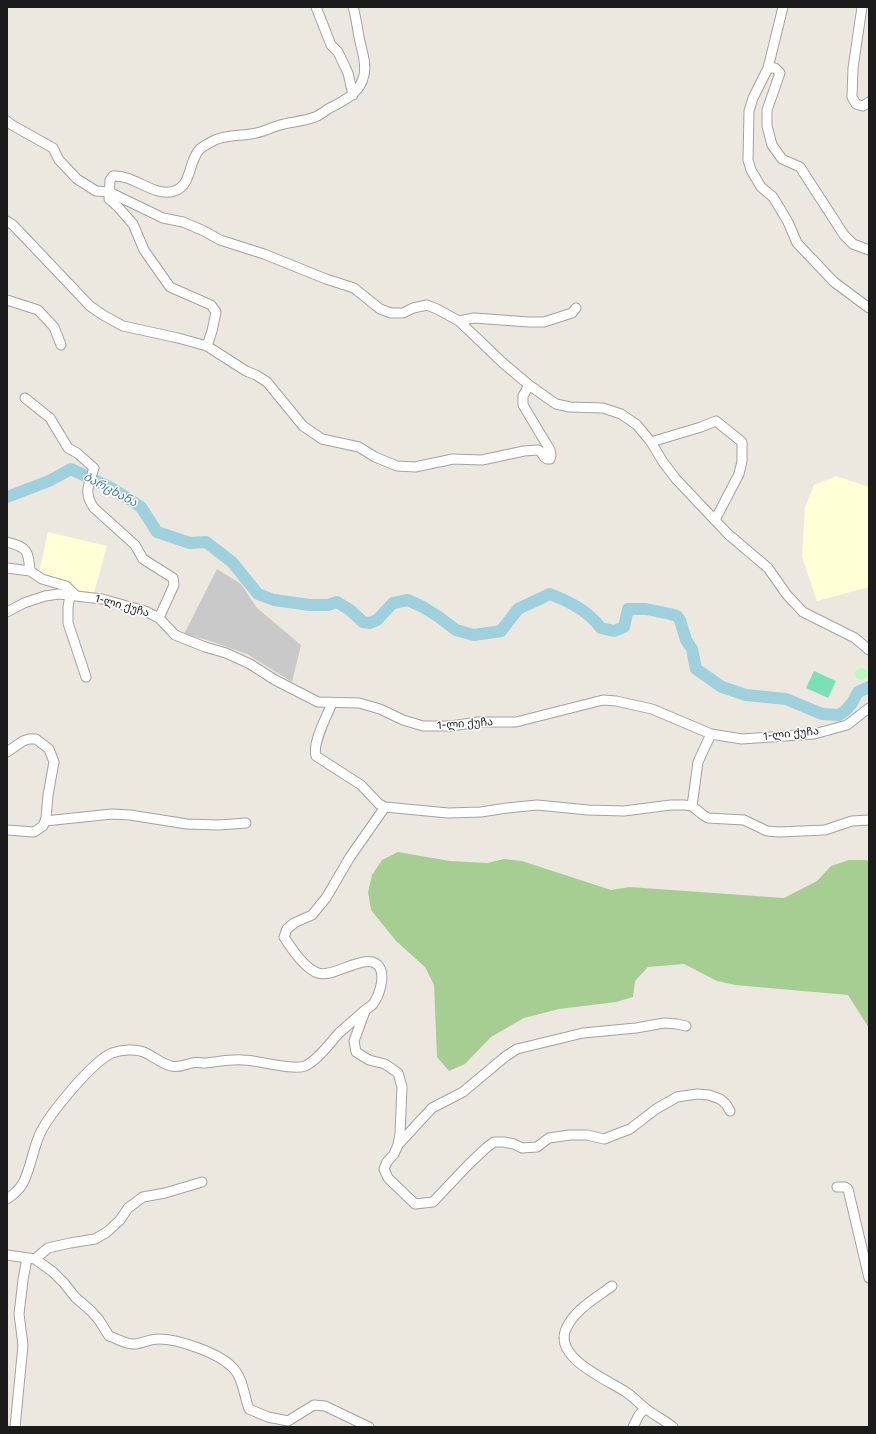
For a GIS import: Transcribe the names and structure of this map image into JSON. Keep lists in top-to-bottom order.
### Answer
{
  "streets": {
    "street": ["1-ლი ქუჩა"]
  },
  "water": ["ბარცხანა"]
}
